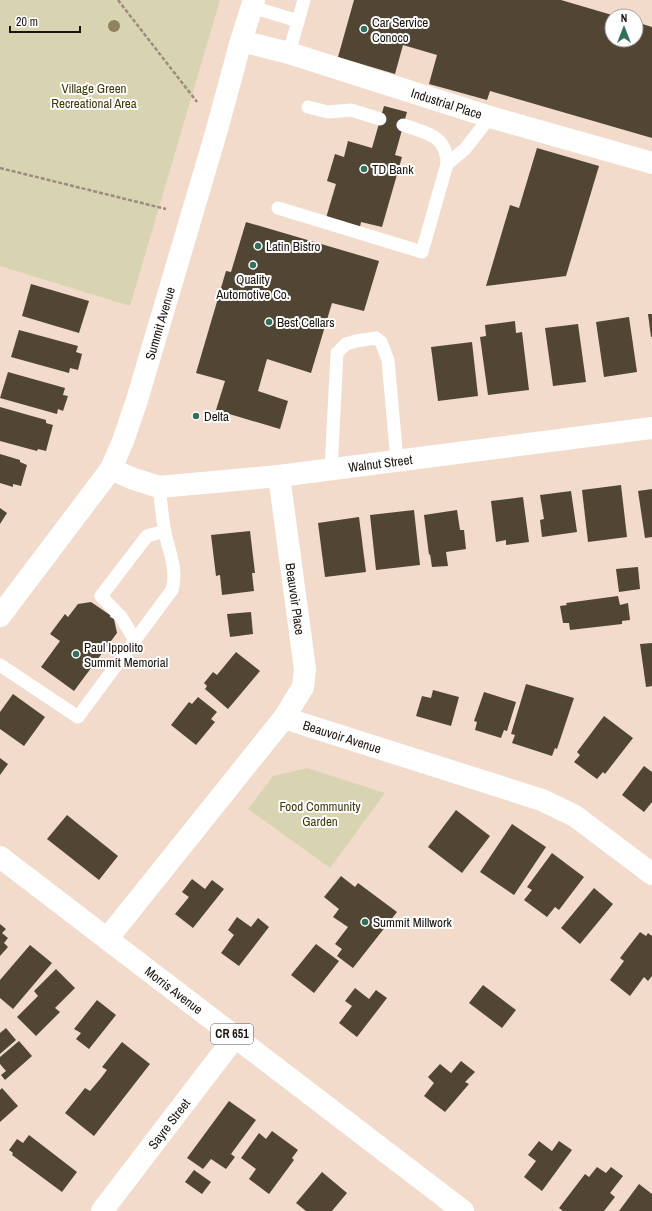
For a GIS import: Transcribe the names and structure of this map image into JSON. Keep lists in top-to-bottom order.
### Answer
{
  "streets": {
    "street": [
      "Industrial Place",
      "Summit Avenue",
      "Walnut Street",
      "Beauvoir Place",
      "Beauvoir Avenue",
      "Morris Avenue",
      "CR 651",
      "Sayre Street"
    ]
  },
  "crossings": [
    ["Industrial Place", "Summit Avenue"],
    ["Summit Avenue", "Walnut Street"],
    ["Walnut Street", "Beauvoir Place"],
    ["Beauvoir Place", "Beauvoir Avenue"],
    ["Morris Avenue", "Sayre Street"]
  ],
  "parks": ["Village Green Recreational Area", "Food Community Garden"],
  "places": [
    "Car Service Conoco",
    "TD Bank",
    "Latin Bistro",
    "Quality Automotive Co.",
    "Best Cellars",
    "Delta",
    "Paul Ippolito Summit Memorial",
    "Summit Millwork"
  ],
  "scale_bar": "20 m",
  "north": "top"
}
